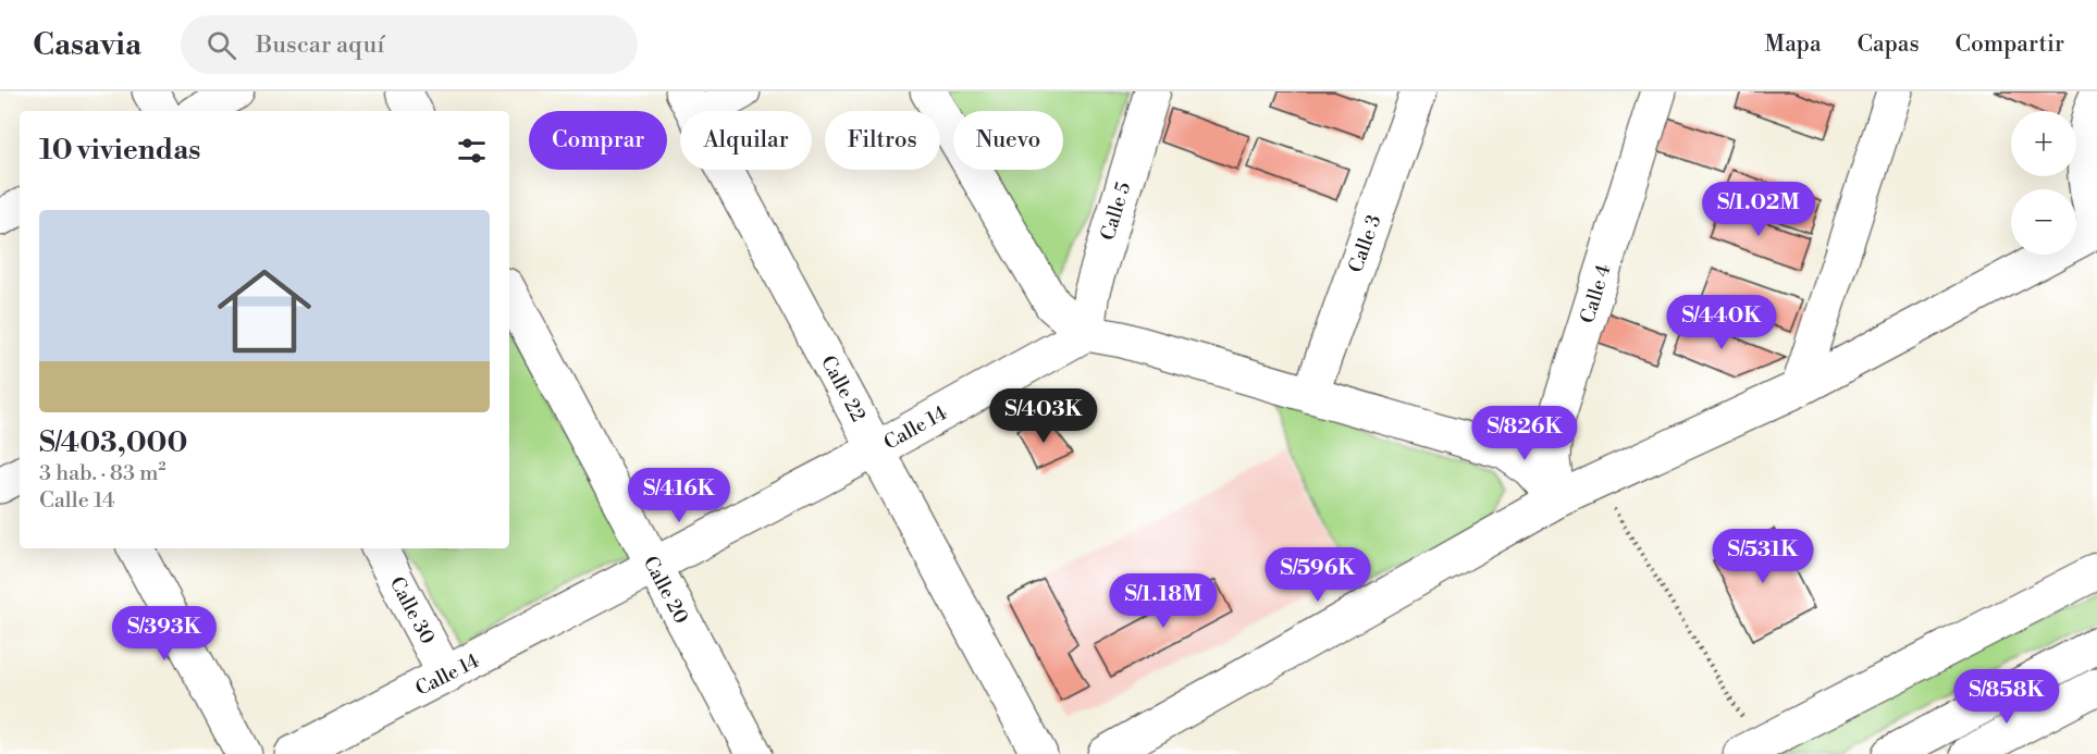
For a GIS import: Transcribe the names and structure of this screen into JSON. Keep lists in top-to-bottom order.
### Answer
{
  "streets": {
    "street": [
      "Calle 5",
      "Calle 3",
      "Calle 4",
      "Calle 22",
      "Calle 14",
      "Calle 20",
      "Calle 30"
    ]
  },
  "crossings": [
    ["Calle 5", "Calle 14"],
    ["Calle 22", "Calle 14"],
    ["Calle 14", "Calle 20"],
    ["Calle 14", "Calle 30"]
  ],
  "page": {
    "header": "Casavia",
    "search": "Buscar aquí",
    "nav": ["Mapa", "Capas", "Compartir"],
    "map_buttons": ["+", "−"],
    "chip": [
      "Comprar",
      "Alquilar",
      "Filtros",
      "Nuevo"
    ],
    "heading": "10 viviendas",
    "price": [
      "S/1.02M",
      "S/440K",
      "S/403K",
      "S/826K",
      "S/416K",
      "S/531K",
      "S/596K",
      "S/1.18M",
      "S/393K",
      "S/858K"
    ],
    "list": [
      {
        "name": "S/403,000",
        "note": "3 hab. · 83 m² · Calle 14"
      }
    ]
  }
}
